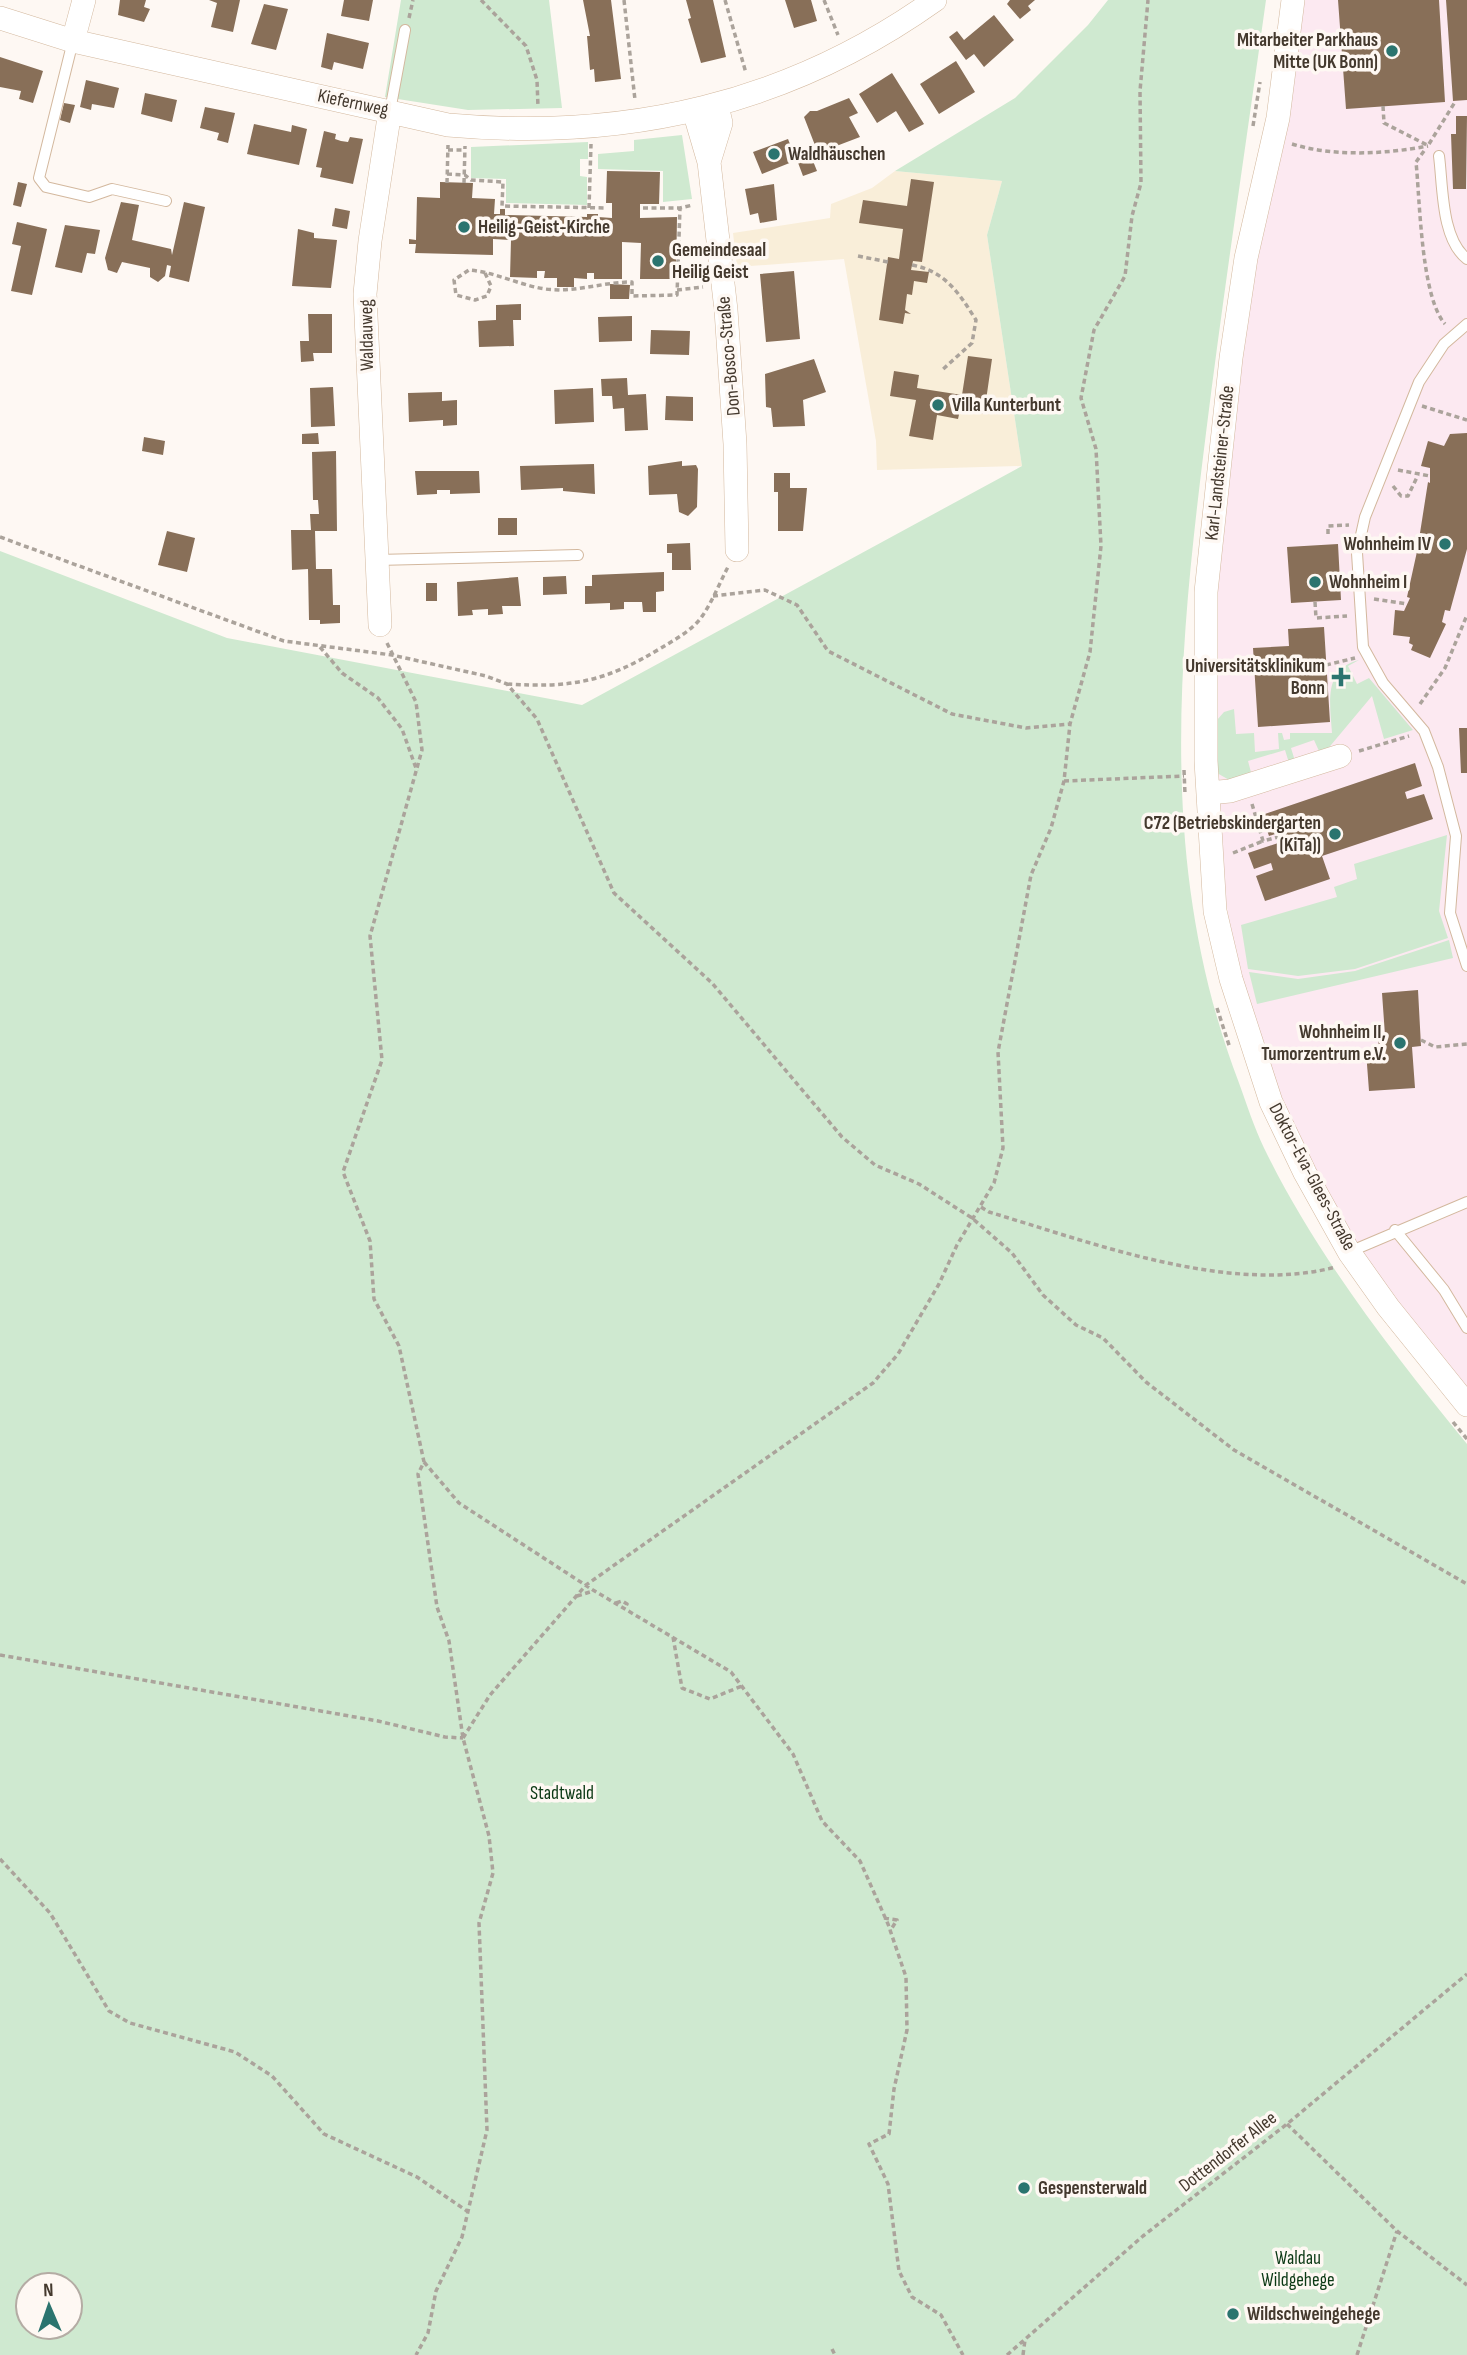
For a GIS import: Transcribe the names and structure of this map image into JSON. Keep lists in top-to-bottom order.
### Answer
{
  "streets": {
    "street": [
      "Kiefernweg",
      "Waldauweg",
      "Don-Bosco-Straße",
      "Karl-Landsteiner-Straße",
      "Doktor-Eva-Glees-Straße"
    ],
    "path": ["Dottendorfer Allee"]
  },
  "crossings": [
    ["Kiefernweg", "Waldauweg"],
    ["Kiefernweg", "Don-Bosco-Straße"],
    ["Karl-Landsteiner-Straße", "Doktor-Eva-Glees-Straße"]
  ],
  "parks": ["Stadtwald", "Waldau Wildgehege"],
  "places": {
    "other": [
      "Mitarbeiter Parkhaus Mitte (UK Bonn)",
      "Waldhäuschen",
      "Heilig-Geist-Kirche",
      "Gemeindesaal Heilig Geist",
      "Villa Kunterbunt",
      "Wohnheim IV",
      "Wohnheim I",
      "C72 (Betriebskindergarten (KiTa))",
      "Wohnheim II, Tumorzentrum e.V.",
      "Gespensterwald",
      "Wildschweingehege"
    ],
    "health": ["Universitätsklinikum Bonn"]
  },
  "north": "top"
}
